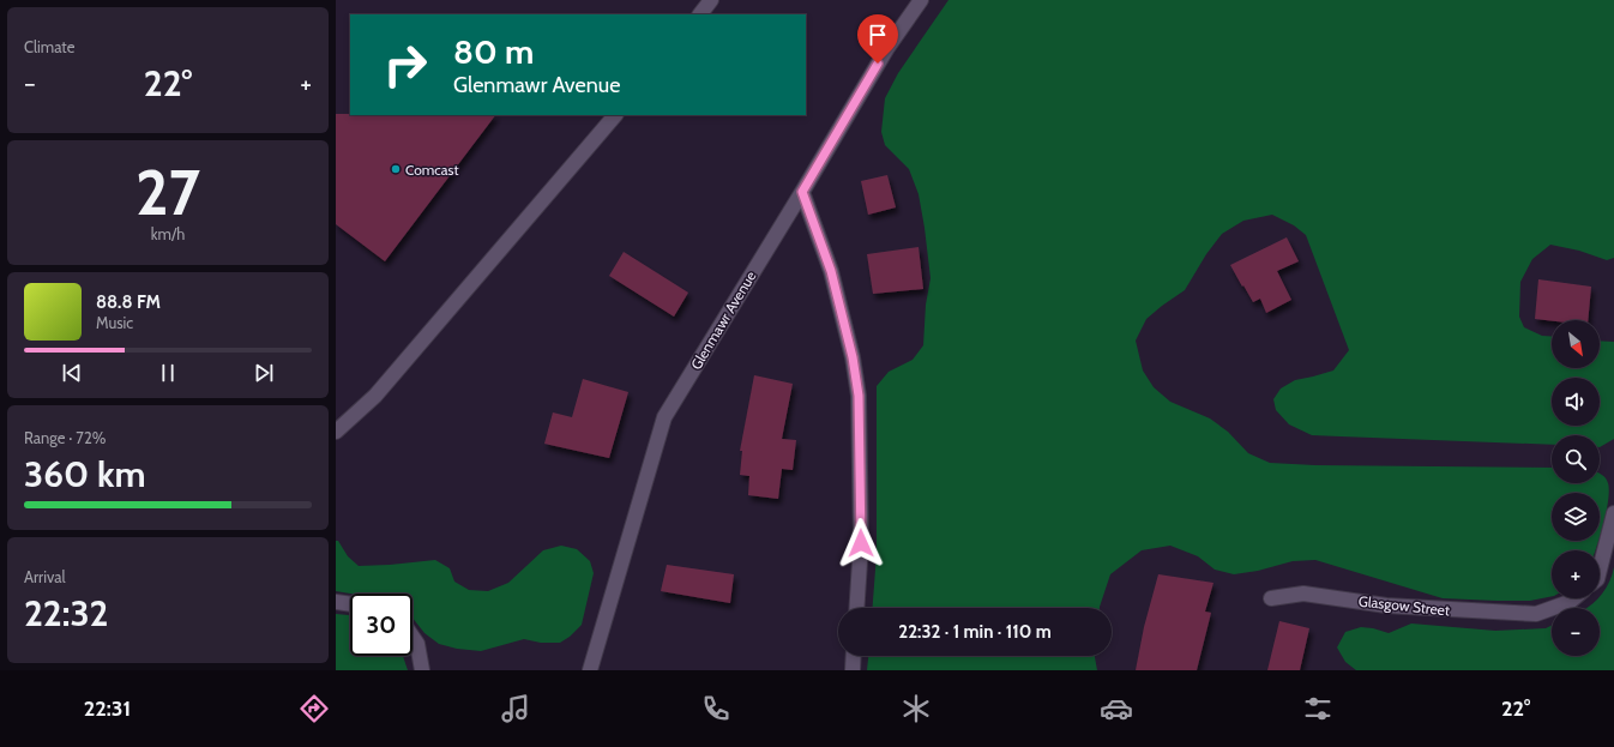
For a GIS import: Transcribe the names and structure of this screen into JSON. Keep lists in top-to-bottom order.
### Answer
{
  "streets": {
    "street": ["Glenmawr Avenue", "Glasgow Street"]
  },
  "places": ["Comcast"],
  "north": "bottom right",
  "page": {
    "tile": [
      "Climate",
      ["27", "km/h"],
      ["Range · 72%", "360 km"],
      ["Arrival", "22:32"]
    ],
    "turn": ["80 m", "Glenmawr Avenue"],
    "heat": ["−", "22°", "+"],
    "song": ["88.8 FM", "Music"],
    "map_buttons": ["+", "−"],
    "limit": "30",
    "trip": "22:32 · 1 min · 110 m",
    "tabs": ["22:31", "22°"]
  }
}
